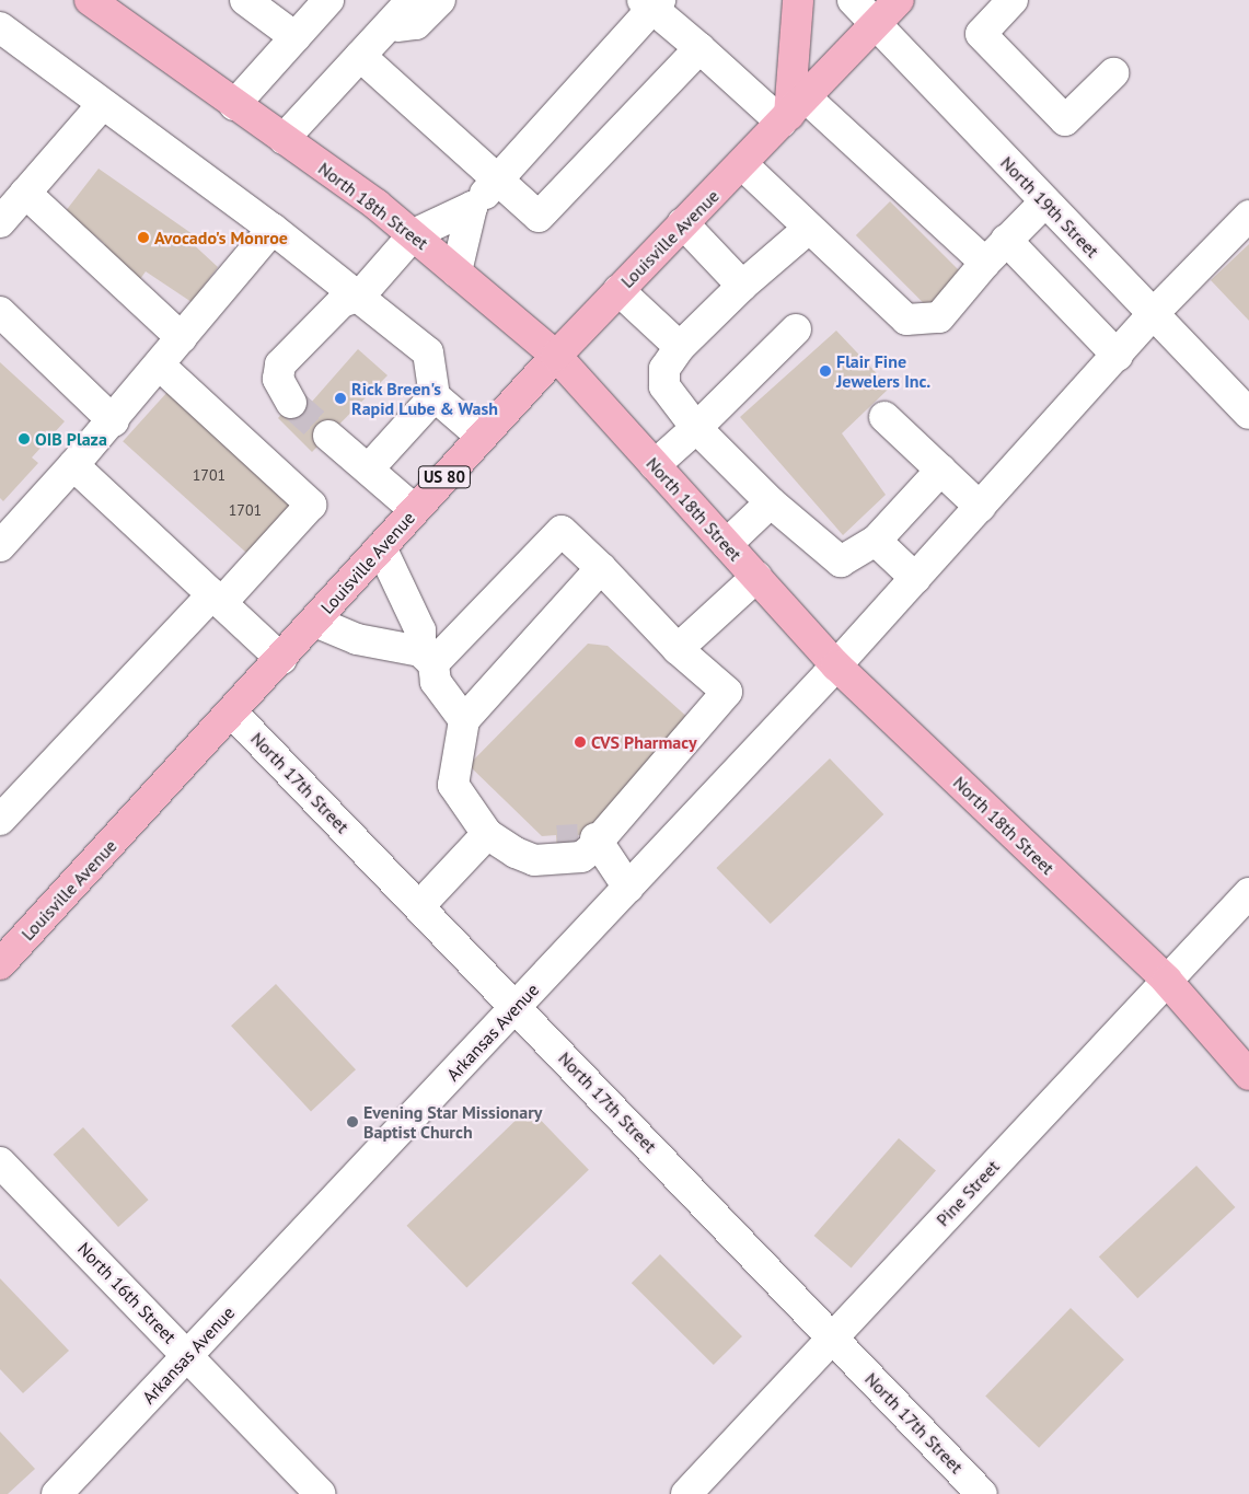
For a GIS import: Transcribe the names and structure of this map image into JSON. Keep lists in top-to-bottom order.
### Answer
{
  "streets": {
    "main road": ["North 18th Street", "Louisville Avenue", "US 80"],
    "street": [
      "North 19th Street",
      "North 17th Street",
      "Arkansas Avenue",
      "Pine Street",
      "North 16th Street"
    ]
  },
  "crossings": [
    ["North 18th Street", "Louisville Avenue"],
    ["North 18th Street", "Arkansas Avenue"],
    ["North 18th Street", "Pine Street"],
    ["North 19th Street", "Louisville Avenue"],
    ["North 19th Street", "Arkansas Avenue"],
    ["Louisville Avenue", "North 17th Street"],
    ["North 17th Street", "Arkansas Avenue"],
    ["North 17th Street", "Pine Street"],
    ["Arkansas Avenue", "North 16th Street"]
  ],
  "places": [
    "Avocado's Monroe",
    "Flair Fine Jewelers Inc.",
    "Rick Breen's Rapid Lube & Wash",
    "OIB Plaza",
    "CVS Pharmacy",
    "Evening Star Missionary Baptist Church"
  ],
  "house_numbers": ["1701", "1701"]
}
